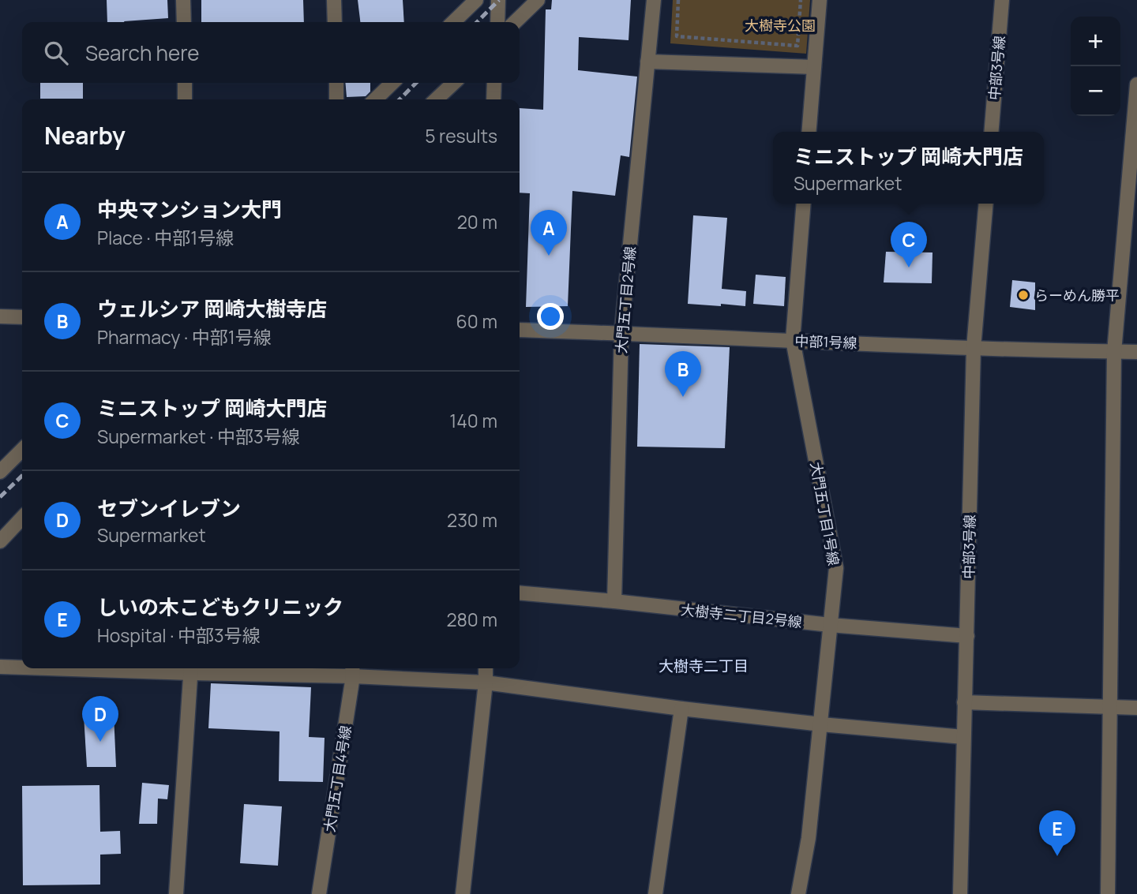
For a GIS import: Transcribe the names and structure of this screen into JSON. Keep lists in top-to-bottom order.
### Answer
{
  "streets": {
    "street": [
      "中部3号線",
      "大門五丁目2号線",
      "中部1号線",
      "大門五丁目1号線",
      "大樹寺二丁目2号線",
      "大門五丁目4号線"
    ]
  },
  "crossings": [
    ["中部3号線", "中部1号線"],
    ["中部3号線", "大樹寺二丁目2号線"],
    ["大門五丁目2号線", "中部1号線"],
    ["大門五丁目2号線", "大樹寺二丁目2号線"],
    ["中部1号線", "大門五丁目1号線"],
    ["大門五丁目1号線", "大樹寺二丁目2号線"]
  ],
  "districts": ["大樹寺二丁目"],
  "parks": ["大樹寺公園"],
  "places": ["らーめん勝平"],
  "page": {
    "map_buttons": ["+", "−"],
    "search": "Search here",
    "heading": ["Nearby", "5 results"],
    "popup": ["ミニストップ 岡崎大門店", "Supermarket"],
    "list": [
      {
        "mark": "A",
        "name": "中央マンション大門",
        "note": "Place · 中部1号線",
        "value": "20 m"
      },
      {
        "mark": "B",
        "name": "ウェルシア 岡崎大樹寺店",
        "note": "Pharmacy · 中部1号線",
        "value": "60 m"
      },
      {
        "mark": "C",
        "name": "ミニストップ 岡崎大門店",
        "note": "Supermarket · 中部3号線",
        "value": "140 m"
      },
      {
        "mark": "D",
        "name": "セブンイレブン",
        "note": "Supermarket",
        "value": "230 m"
      },
      {
        "mark": "E",
        "name": "しいの木こどもクリニック",
        "note": "Hospital · 中部3号線",
        "value": "280 m"
      }
    ],
    "pins": [
      "A",
      "C",
      "B",
      "D",
      "E"
    ]
  }
}
